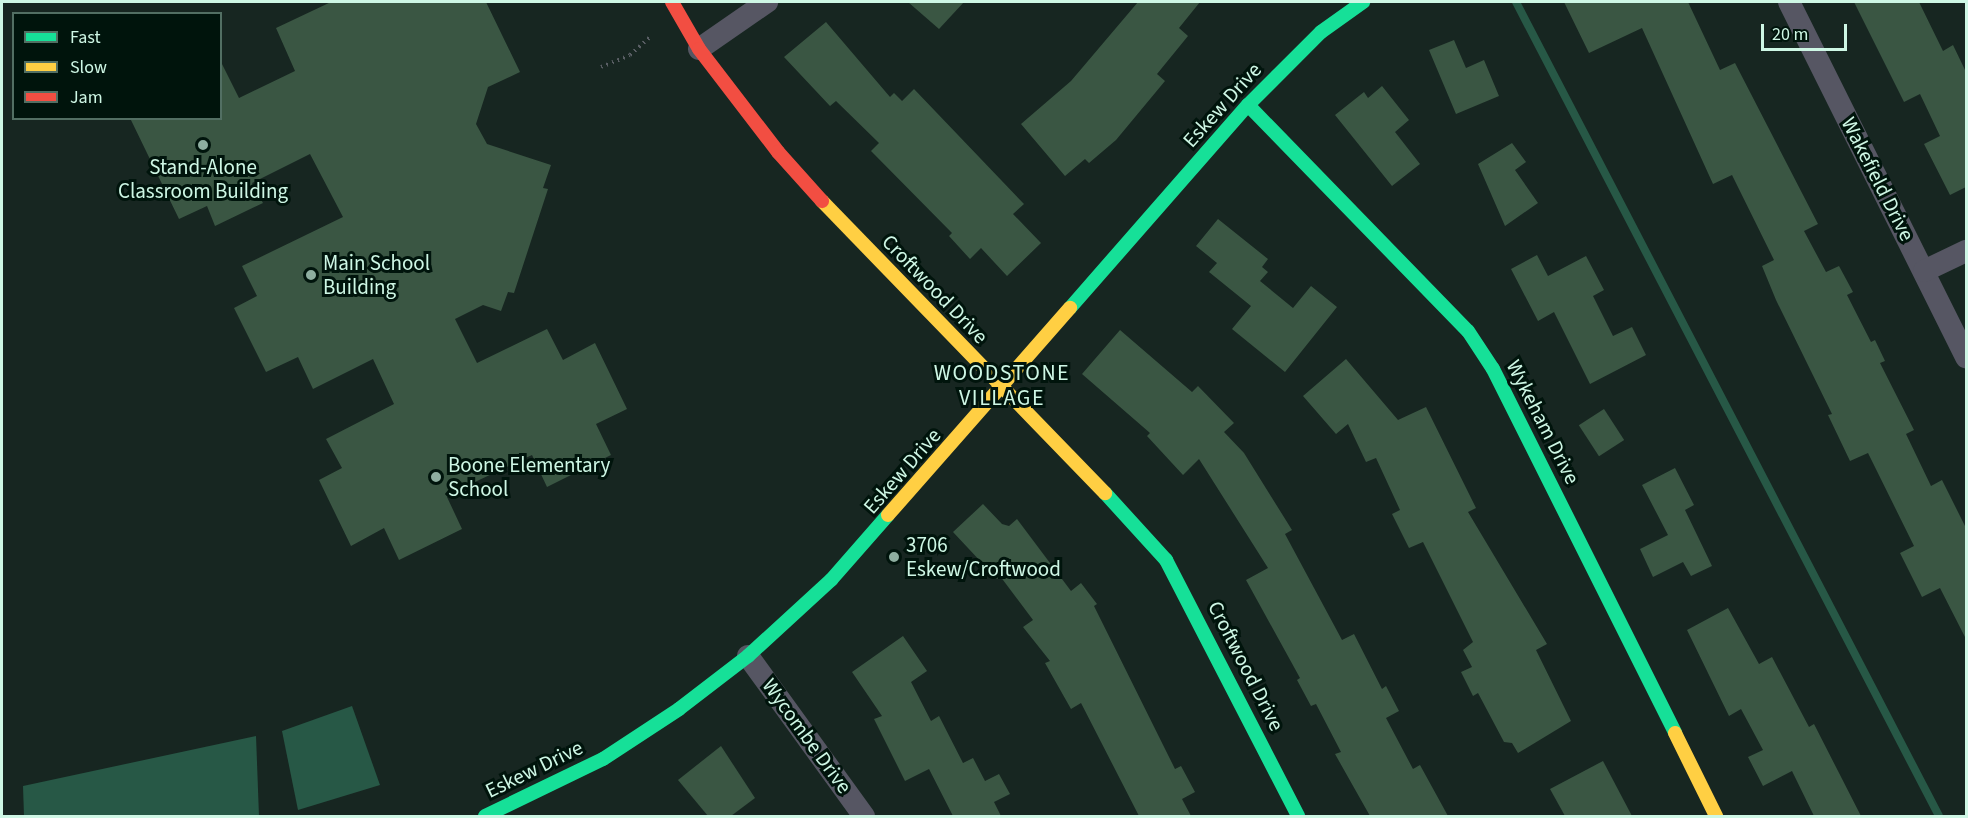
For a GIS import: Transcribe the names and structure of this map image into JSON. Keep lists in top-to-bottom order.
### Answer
{
  "streets": {
    "street": [
      "Eskew Drive",
      "Wakefield Drive",
      "Croftwood Drive",
      "Wykeham Drive",
      "Wycombe Drive"
    ]
  },
  "crossings": [
    ["Eskew Drive", "Croftwood Drive"],
    ["Eskew Drive", "Wykeham Drive"],
    ["Eskew Drive", "Wycombe Drive"]
  ],
  "districts": ["WOODSTONE VILLAGE"],
  "places": [
    "Stand-Alone Classroom Building",
    "Main School Building",
    "Boone Elementary School",
    "3706 Eskew/Croftwood"
  ],
  "legend": ["Fast", "Slow", "Jam"],
  "scale_bar": "20 m"
}
